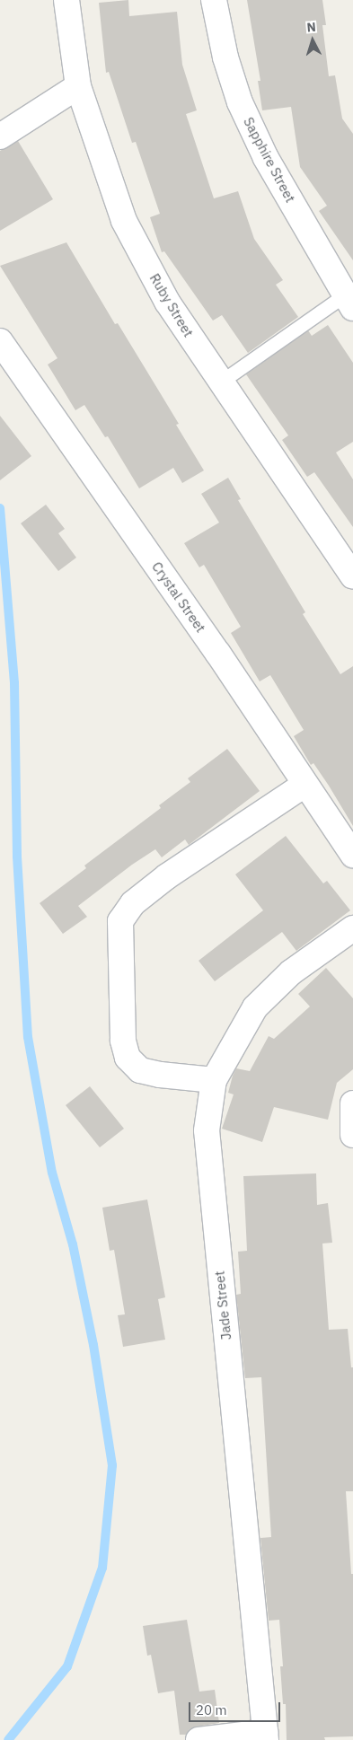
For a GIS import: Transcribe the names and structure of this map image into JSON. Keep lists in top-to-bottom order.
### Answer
{
  "streets": {
    "street": [
      "Sapphire Street",
      "Ruby Street",
      "Crystal Street",
      "Jade Street"
    ]
  },
  "scale_bar": "20 m",
  "north": "top"
}
